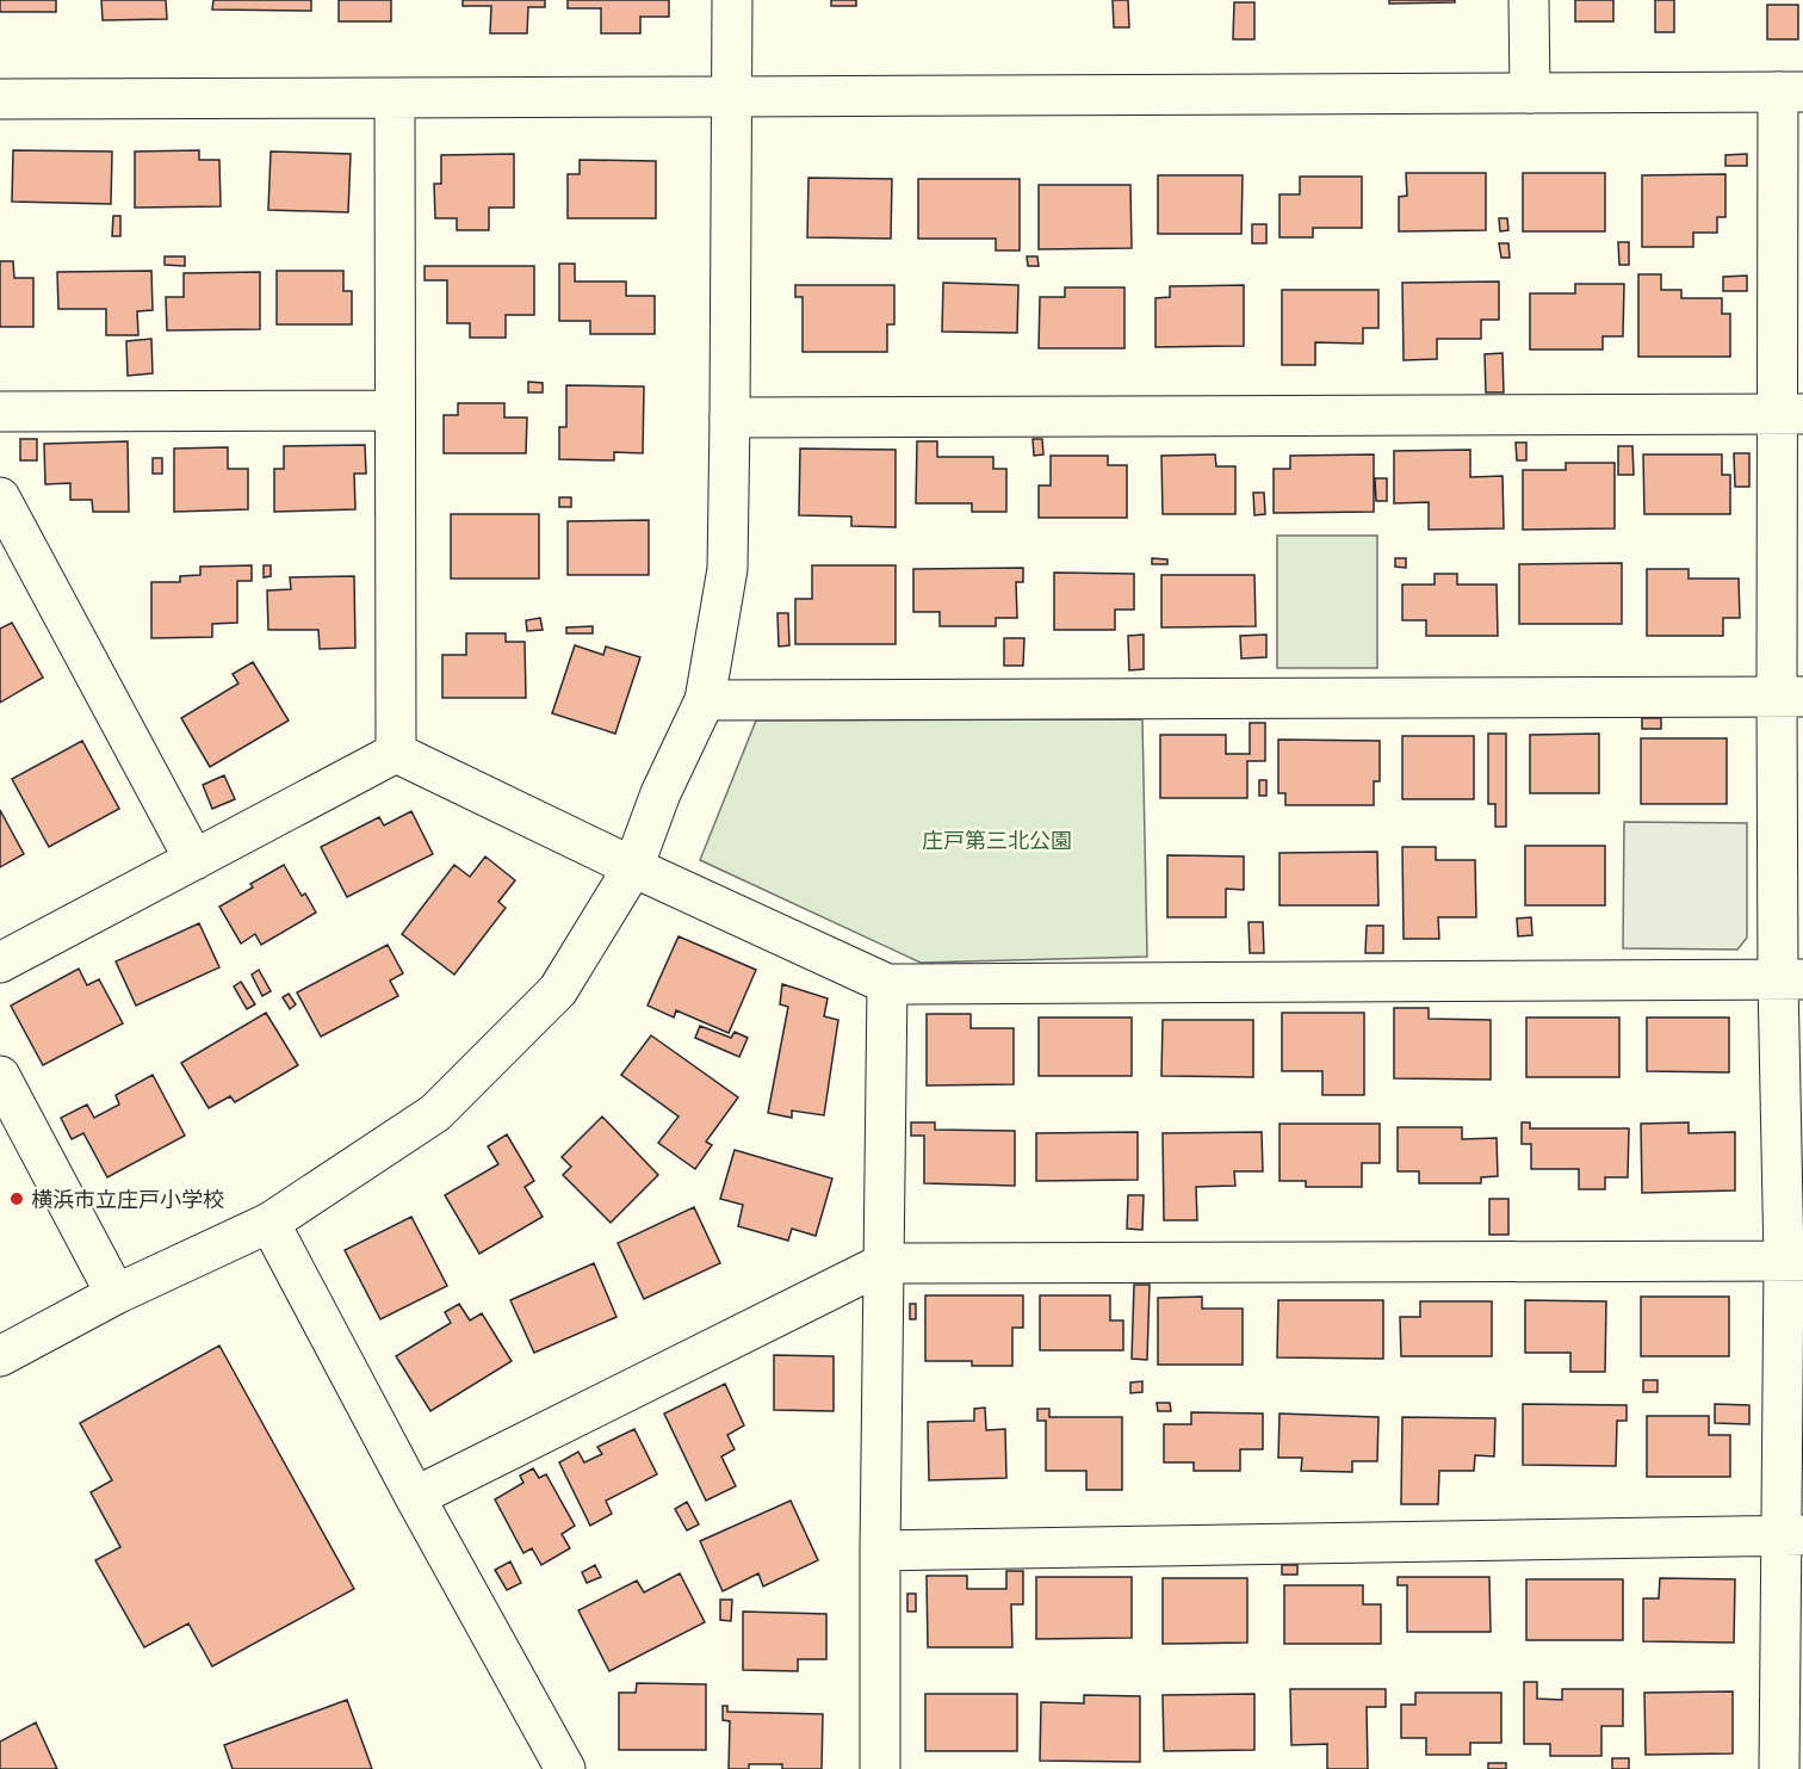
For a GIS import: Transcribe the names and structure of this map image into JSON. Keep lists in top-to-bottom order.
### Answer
{
  "parks": ["庄戸第三北公園"],
  "places": ["横浜市立庄戸小学校"]
}
